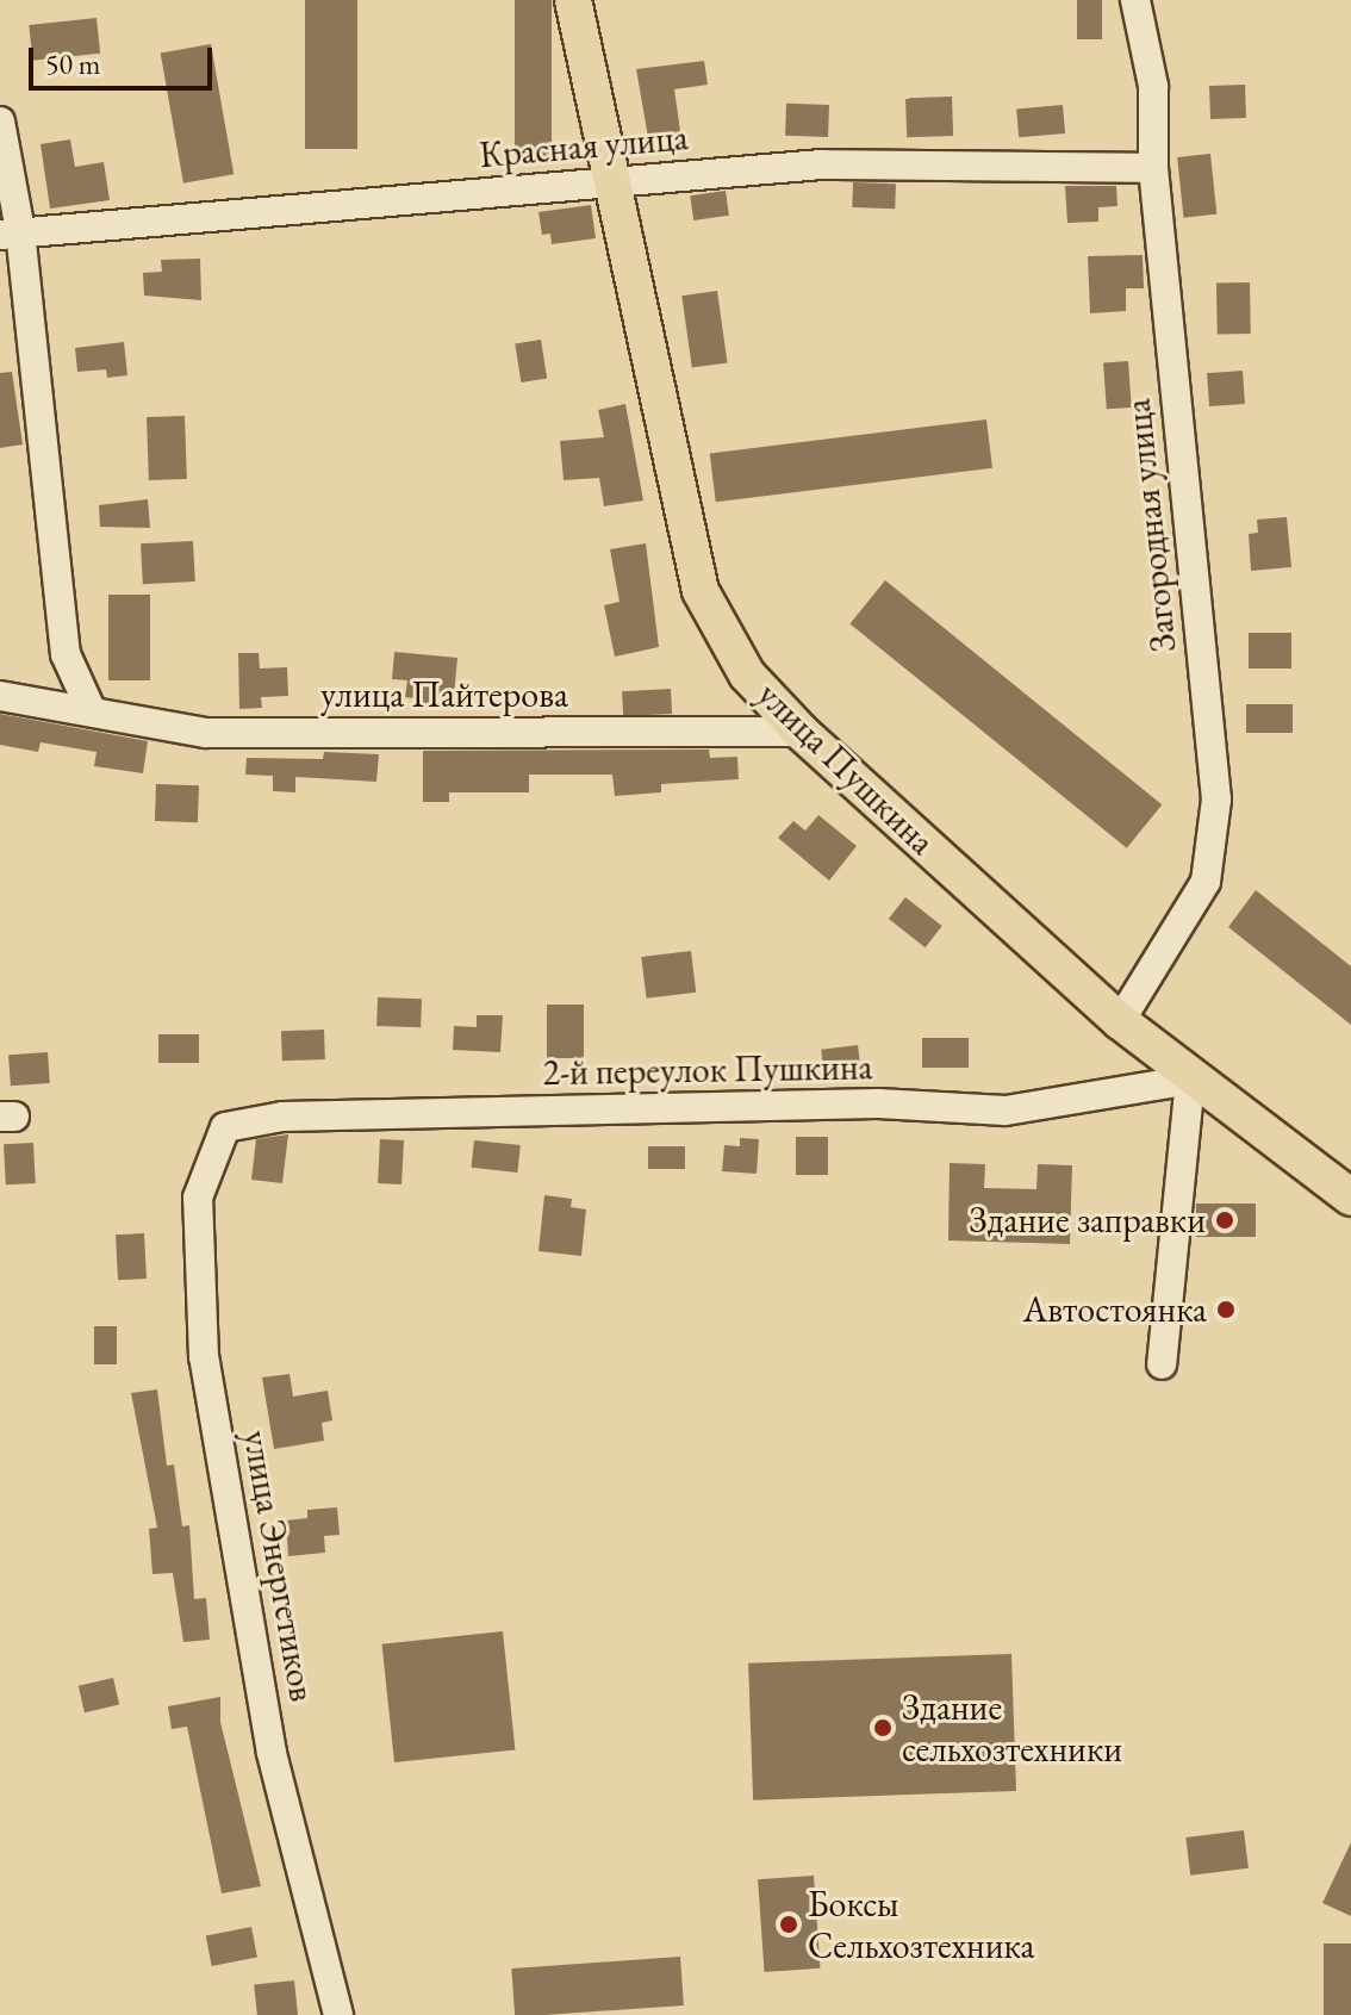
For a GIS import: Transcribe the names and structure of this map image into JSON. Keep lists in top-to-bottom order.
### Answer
{
  "streets": {
    "main road": ["улица Пушкина"],
    "street": [
      "Красная улица",
      "Загородная улица",
      "улица Пайтерова",
      "2-й переулок Пушкина",
      "улица Энергетиков"
    ]
  },
  "crossings": [
    ["Красная улица", "Загородная улица"],
    ["Красная улица", "улица Пушкина"],
    ["Загородная улица", "улица Пушкина"],
    ["улица Пайтерова", "улица Пушкина"],
    ["улица Пушкина", "2-й переулок Пушкина"],
    ["2-й переулок Пушкина", "улица Энергетиков"]
  ],
  "places": [
    "Здание заправки",
    "Автостоянка",
    "Здание сельхозтехники",
    "Боксы Сельхозтехника"
  ],
  "scale_bar": "50 m"
}
